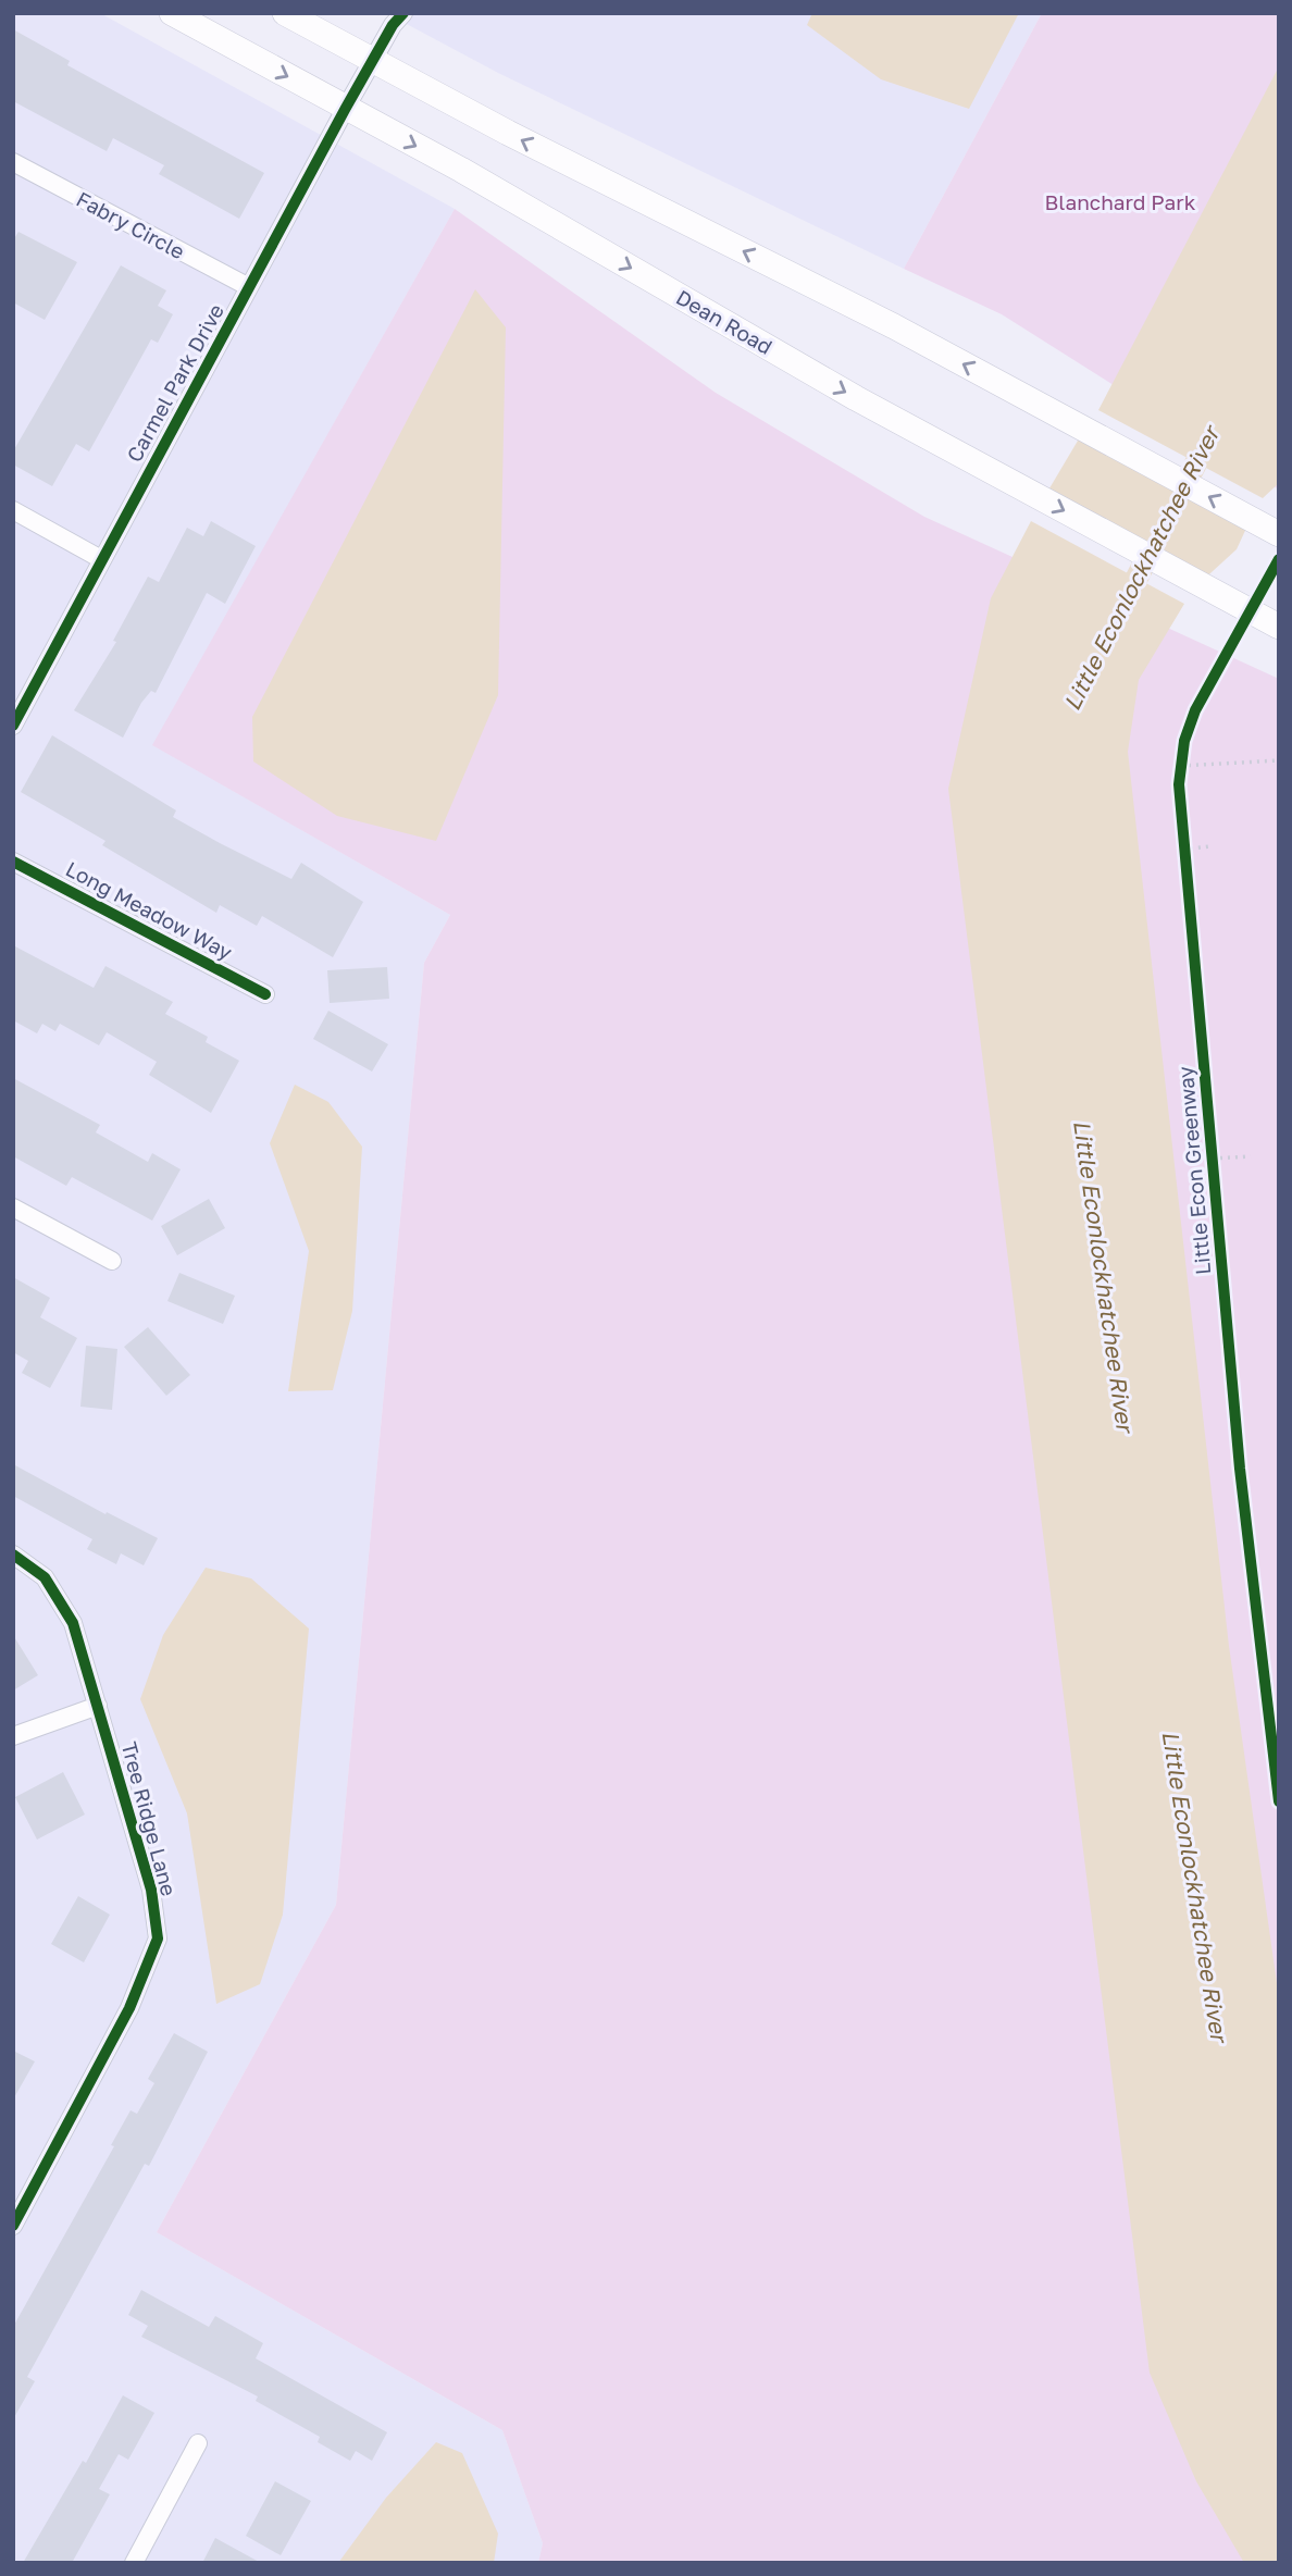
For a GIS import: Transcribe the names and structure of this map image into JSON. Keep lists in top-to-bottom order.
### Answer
{
  "streets": {
    "main road": ["Dean Road"],
    "street": [
      "Fabry Circle",
      "Carmel Park Drive",
      "Long Meadow Way",
      "Tree Ridge Lane"
    ],
    "cycle path": ["Little Econ Greenway"]
  },
  "crossings": [
    ["Fabry Circle", "Carmel Park Drive"],
    ["Dean Road", "Carmel Park Drive"]
  ],
  "water": ["Little Econlockhatchee River"],
  "parks": ["Blanchard Park"]
}
